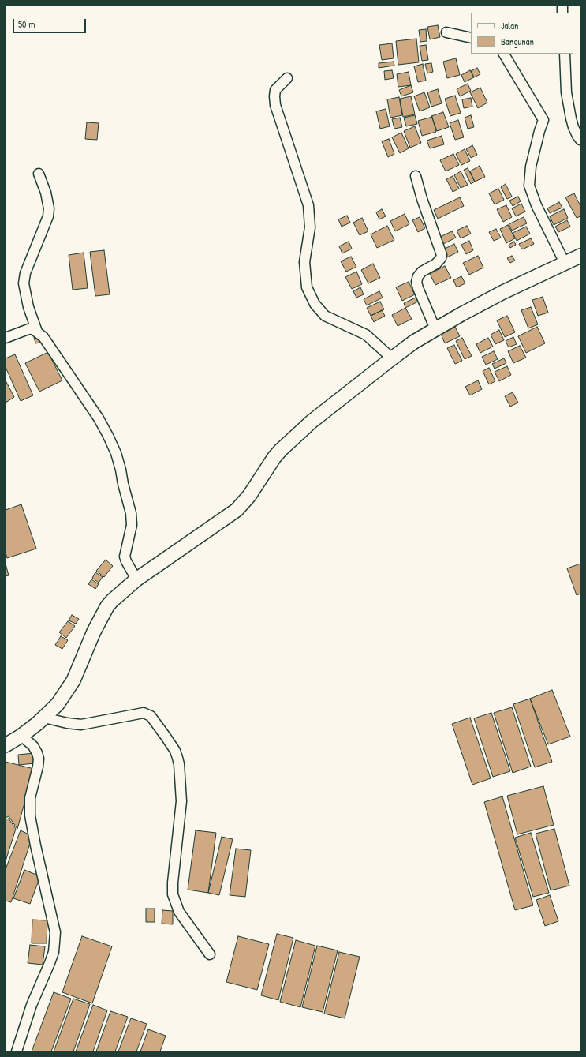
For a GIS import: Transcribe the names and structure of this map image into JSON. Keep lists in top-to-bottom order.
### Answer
{
  "legend": ["Jalan", "Bangunan"],
  "scale_bar": "50 m"
}
